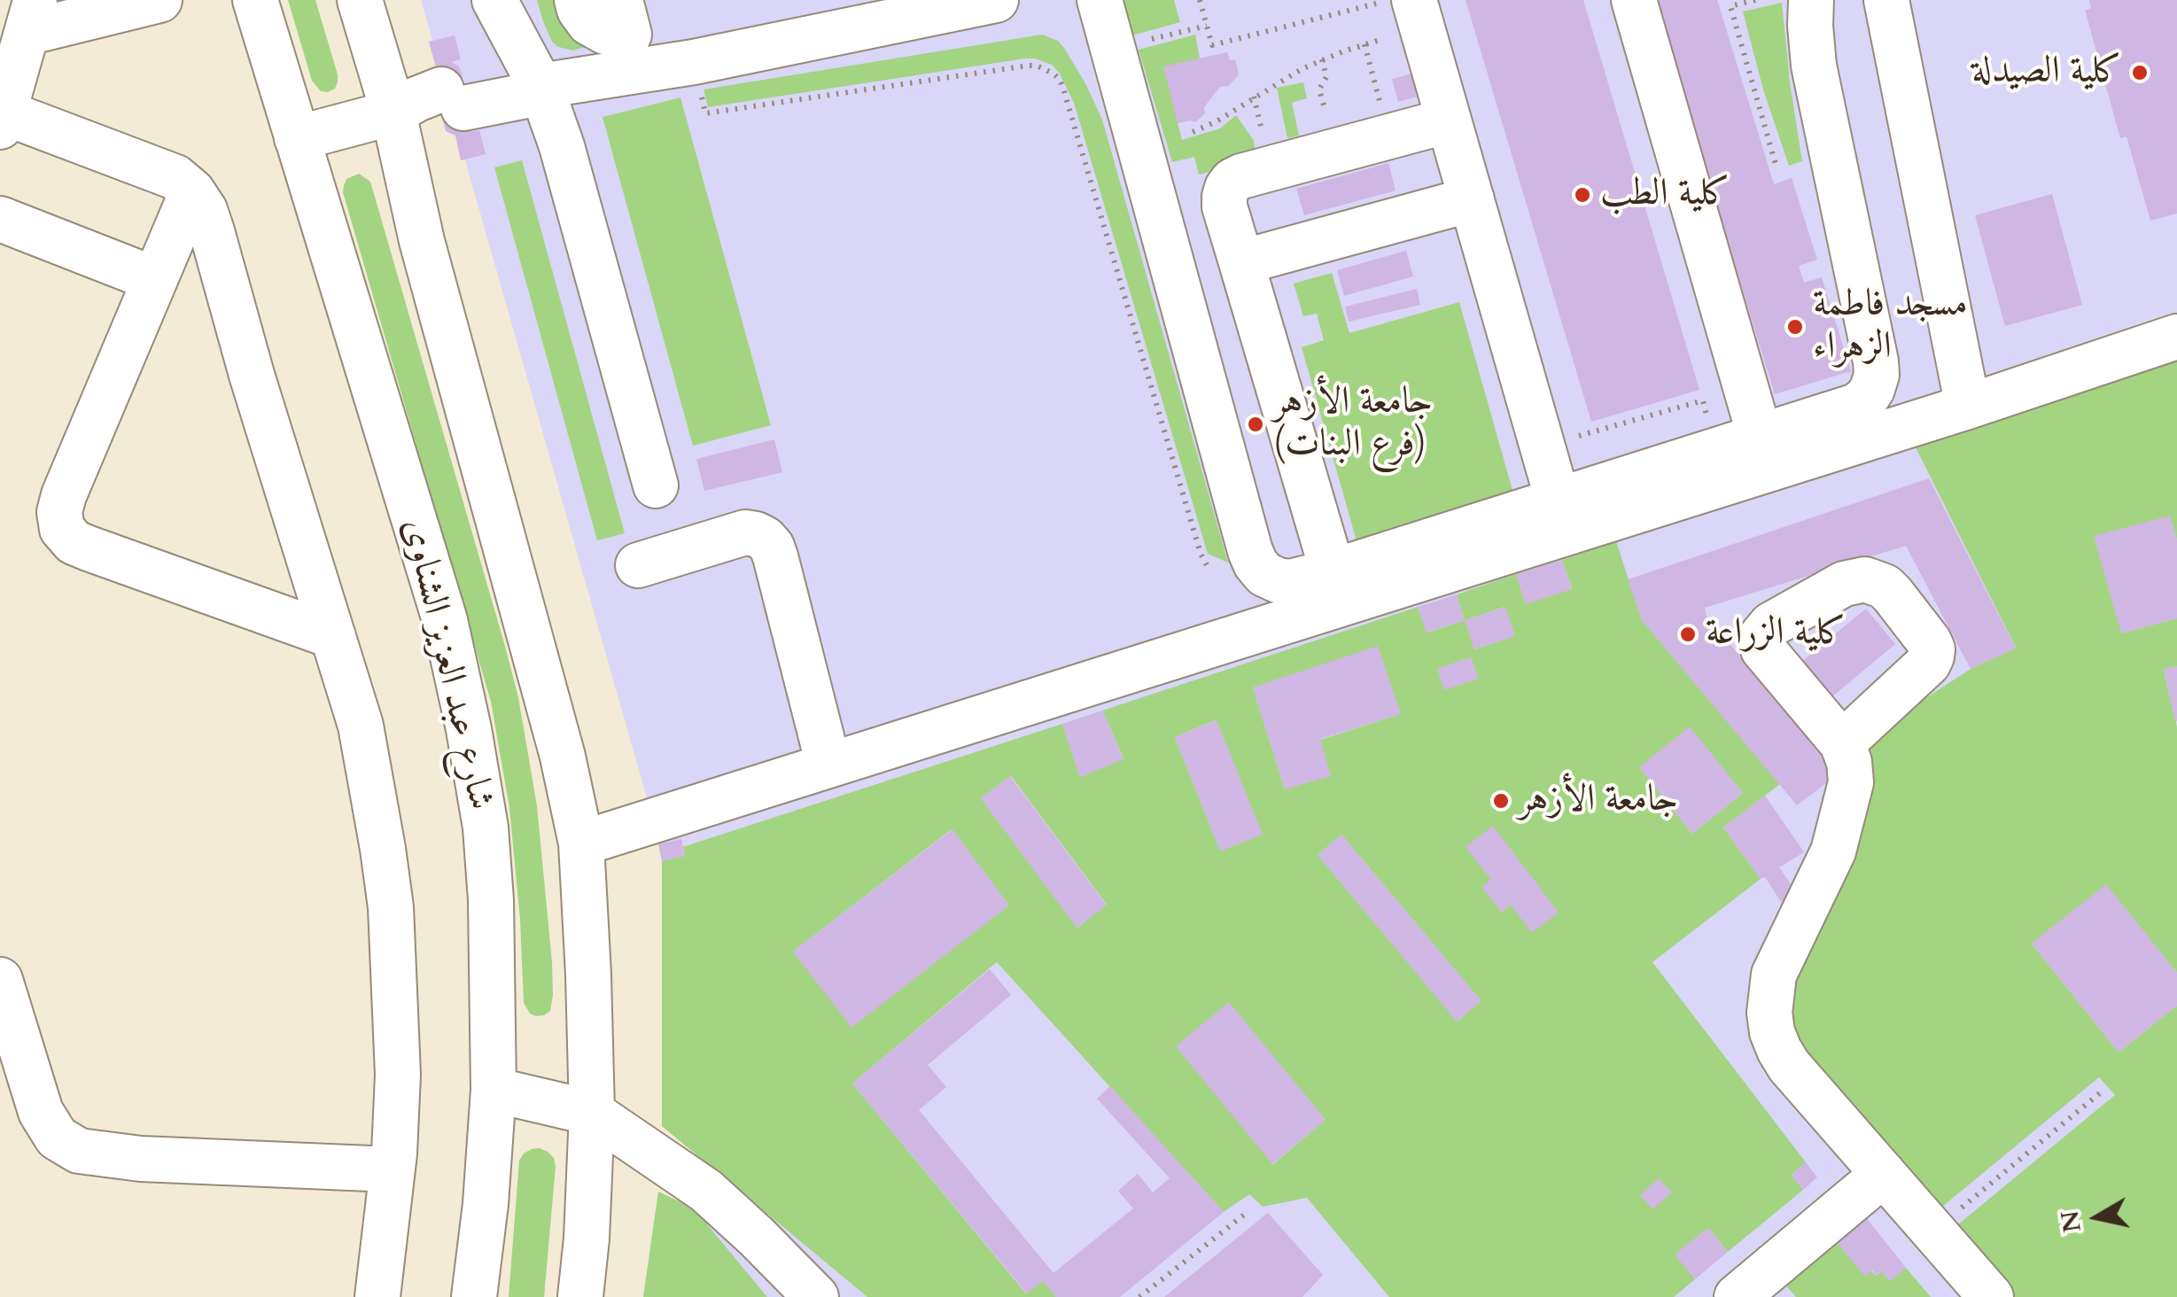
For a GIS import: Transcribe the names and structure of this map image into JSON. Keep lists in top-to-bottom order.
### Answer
{
  "streets": {
    "street": ["شارع عبد العزيز الشناوى"]
  },
  "places": [
    "كلية الصيدلة",
    "كلية الطب",
    "مسجد فاطمة الزهراء",
    "جامعة الأزهر (فرع البنات)",
    "كلية الزراعة",
    "جامعة الأزهر"
  ],
  "north": "left"
}
